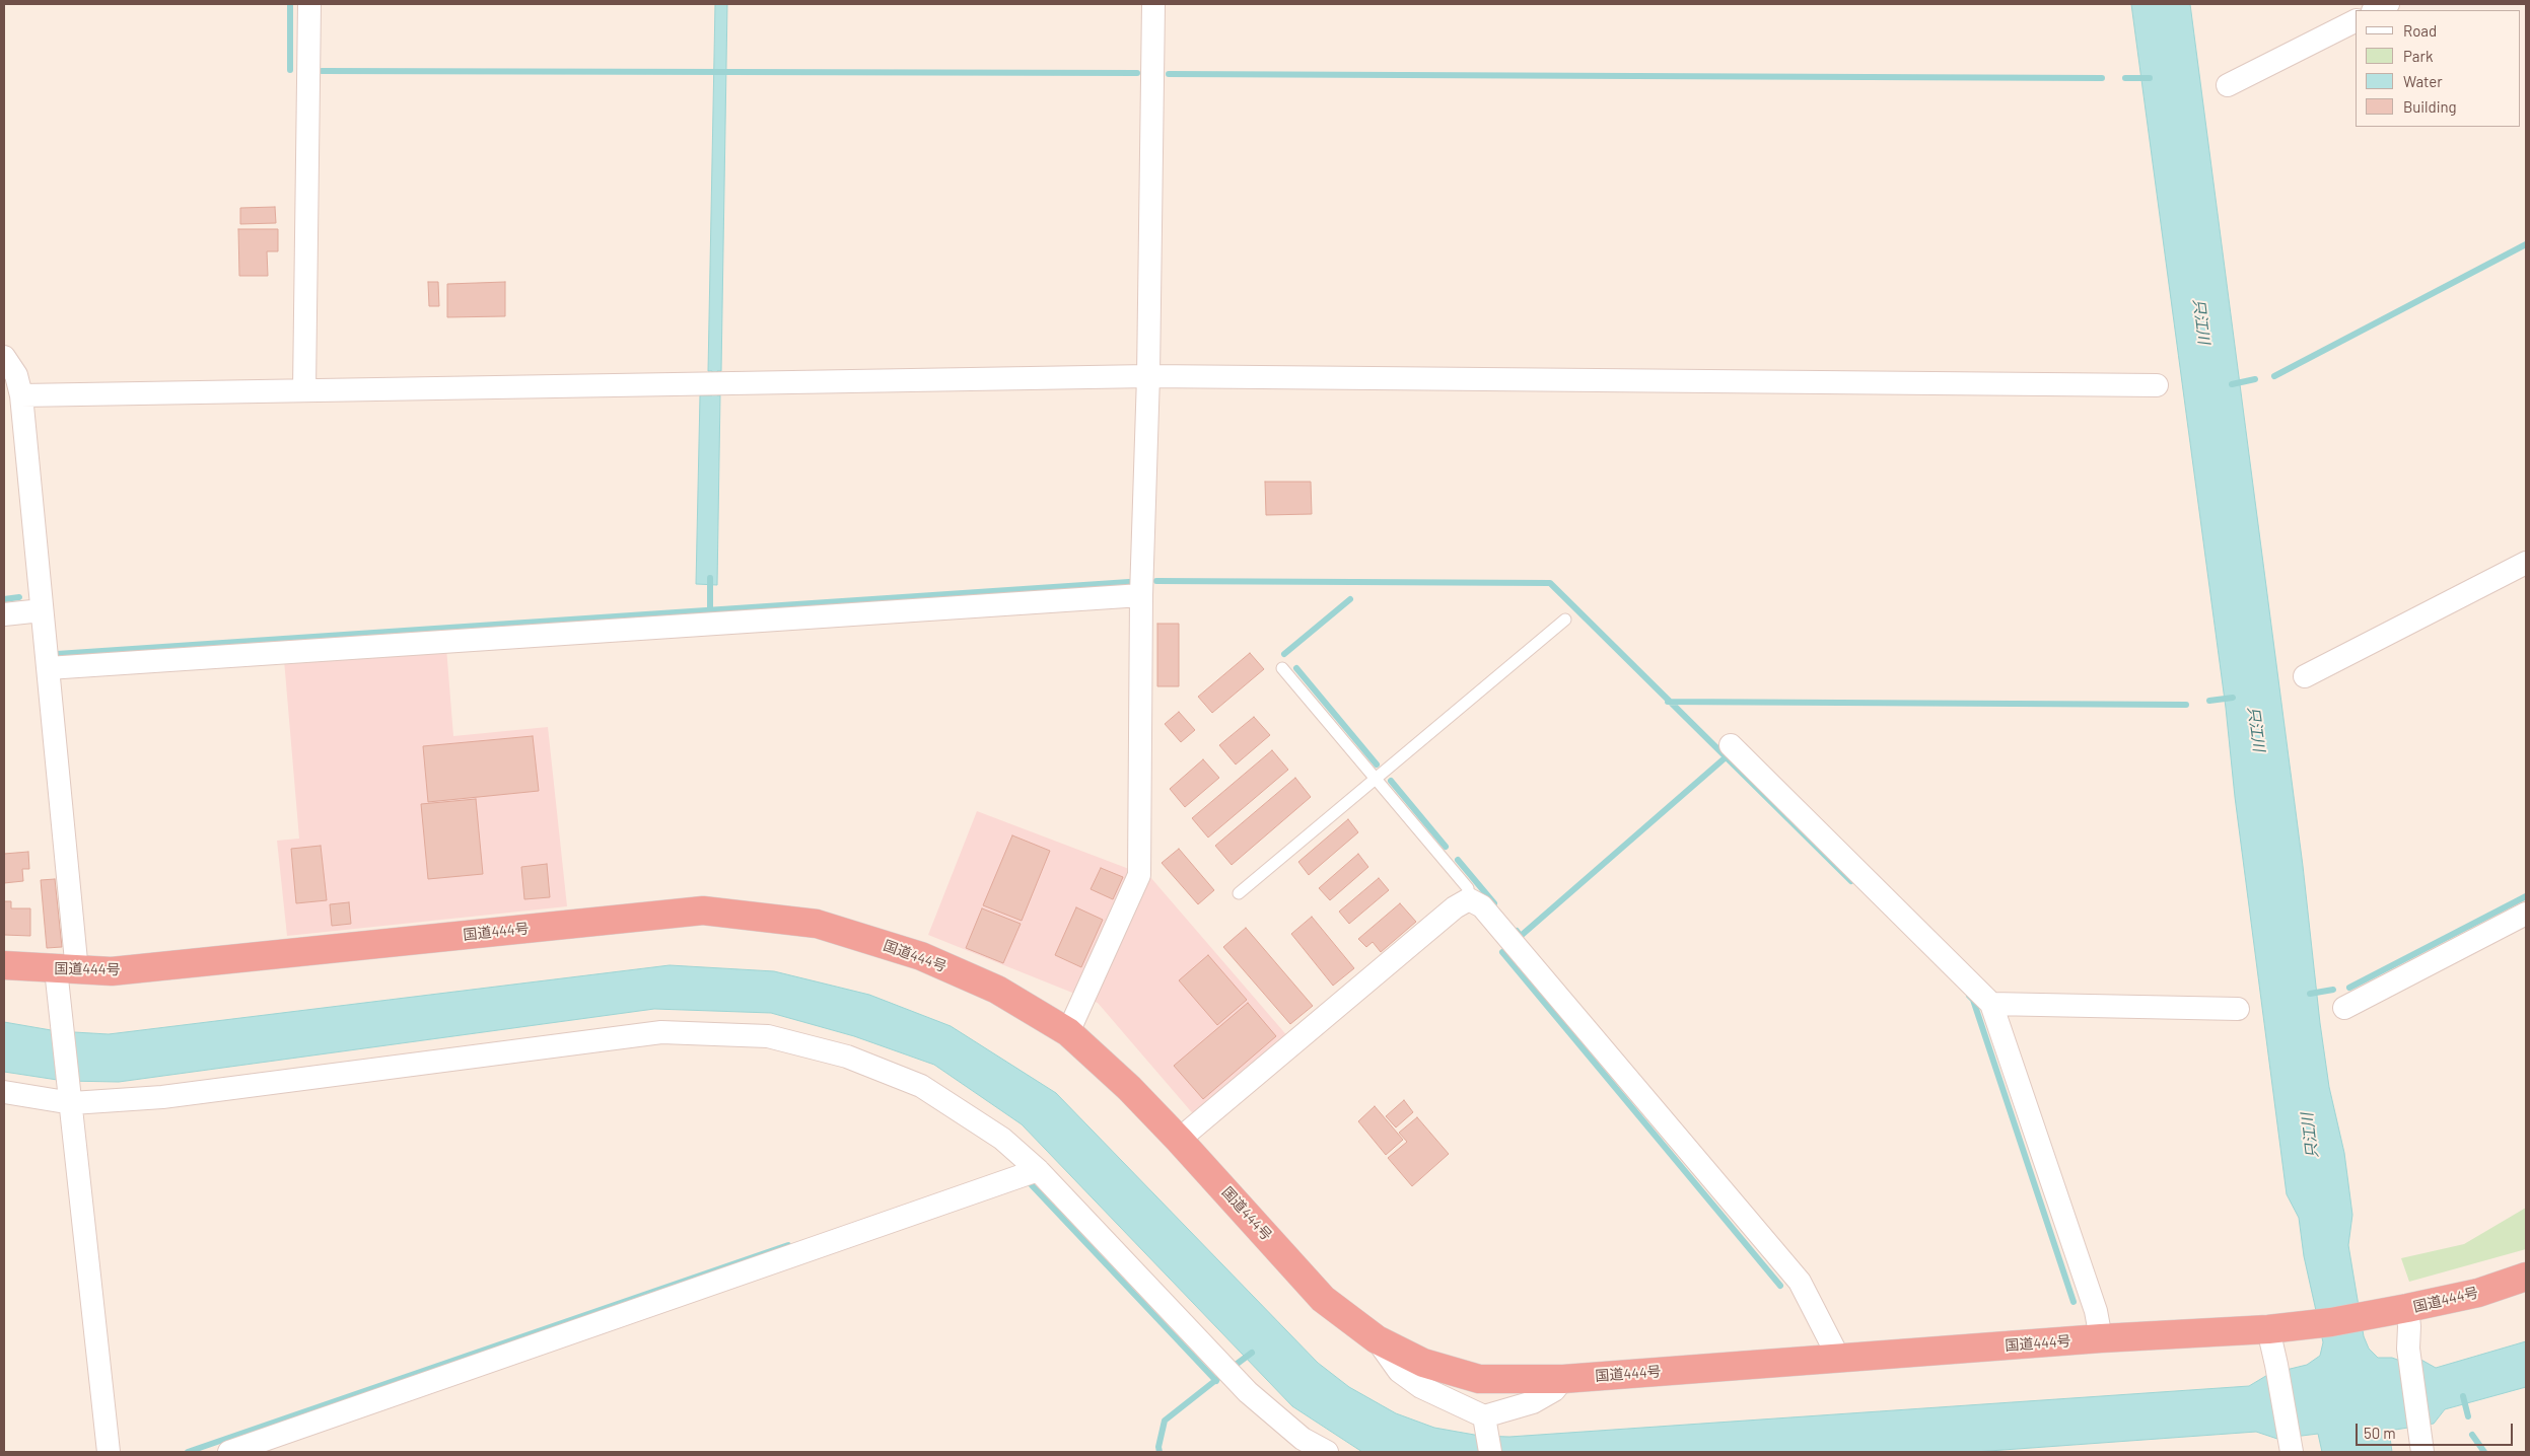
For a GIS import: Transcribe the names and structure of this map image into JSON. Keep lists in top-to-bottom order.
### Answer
{
  "streets": {
    "highway": ["国道444号"]
  },
  "water": ["只江川"],
  "legend": [
    "Road",
    "Park",
    "Water",
    "Building"
  ],
  "scale_bar": "50 m"
}
